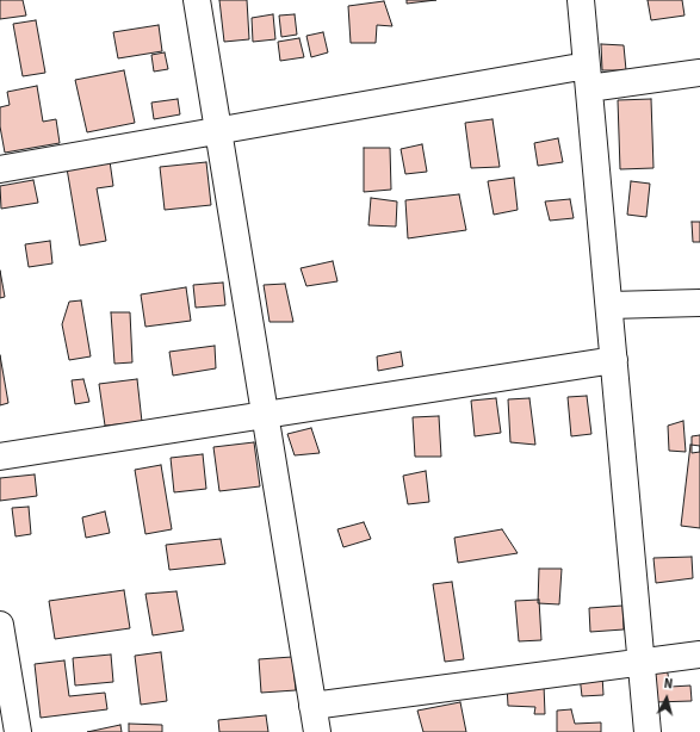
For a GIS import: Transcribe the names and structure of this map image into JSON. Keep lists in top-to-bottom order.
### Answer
{
  "north": "top"
}
